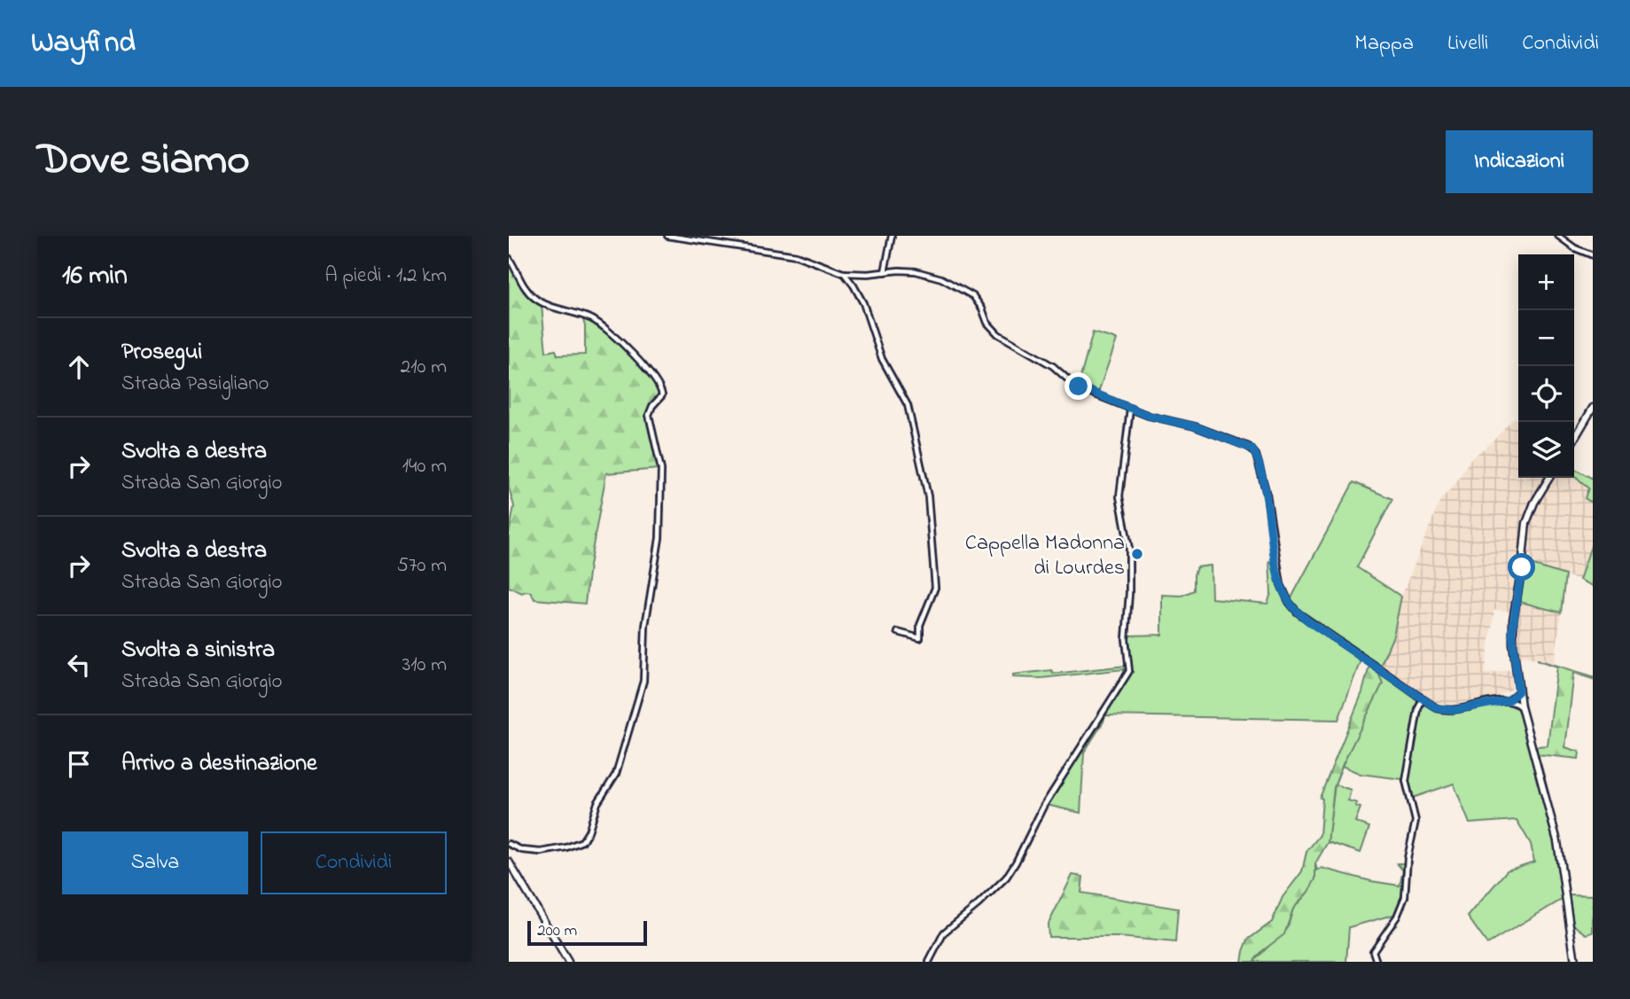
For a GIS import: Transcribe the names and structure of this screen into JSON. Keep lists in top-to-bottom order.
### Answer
{
  "places": ["Cappella Madonna di Lourdes"],
  "scale_bar": "200 m",
  "page": {
    "header": "Wayfind",
    "nav": ["Mappa", "Livelli", "Condividi"],
    "title": "Dove siamo",
    "buttons": [
      "Indicazioni",
      ["Salva", "Condividi"]
    ],
    "heading": ["16 min", "A piedi · 1.2 km"],
    "map_buttons": ["+", "−"],
    "list": [
      ["Prosegui", "Strada Pasigliano", "210 m"],
      ["Svolta a destra", "Strada San Giorgio", "140 m"],
      ["Svolta a destra", "Strada San Giorgio", "570 m"],
      ["Svolta a sinistra", "Strada San Giorgio", "310 m"],
      "Arrivo a destinazione"
    ],
    "scale": "200 m"
  }
}
